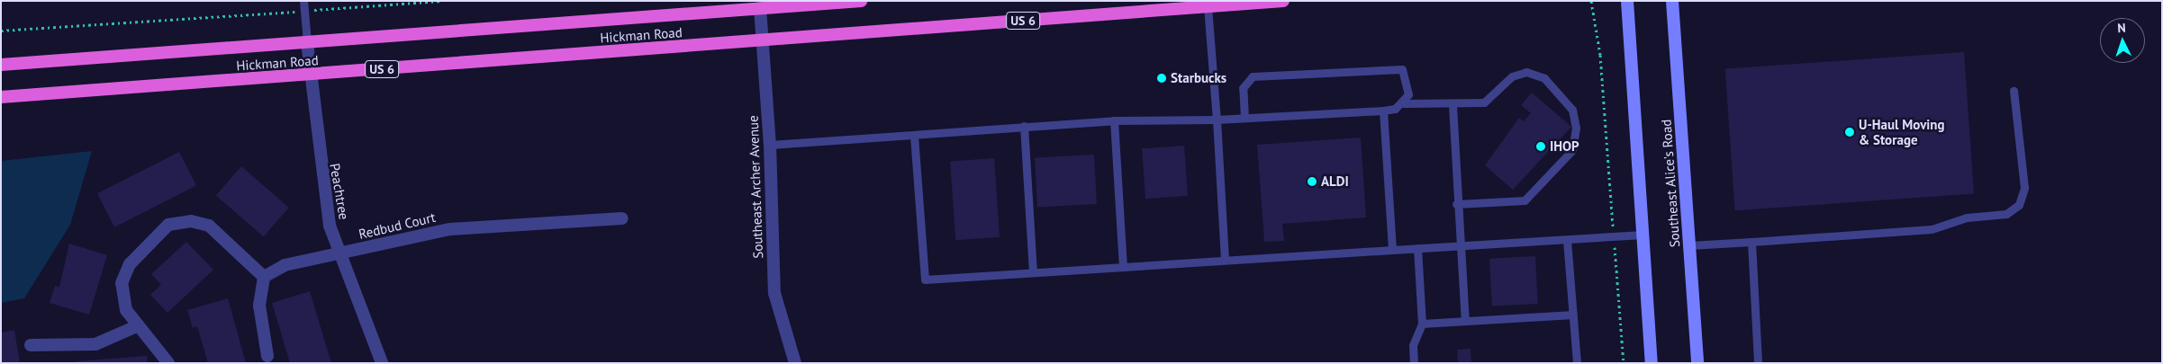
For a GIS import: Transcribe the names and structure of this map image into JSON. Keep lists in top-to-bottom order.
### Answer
{
  "streets": {
    "highway": ["US 6", "Hickman Road"],
    "main road": ["Southeast Alice's Road"],
    "street": ["Southeast Archer Avenue", "Peachtree", "Redbud Court"]
  },
  "crossings": [
    ["Hickman Road", "Southeast Archer Avenue"],
    ["Hickman Road", "Peachtree"],
    ["Peachtree", "Redbud Court"]
  ],
  "places": [
    "Starbucks",
    "U-Haul Moving & Storage",
    "IHOP",
    "ALDI"
  ],
  "north": "top"
}
